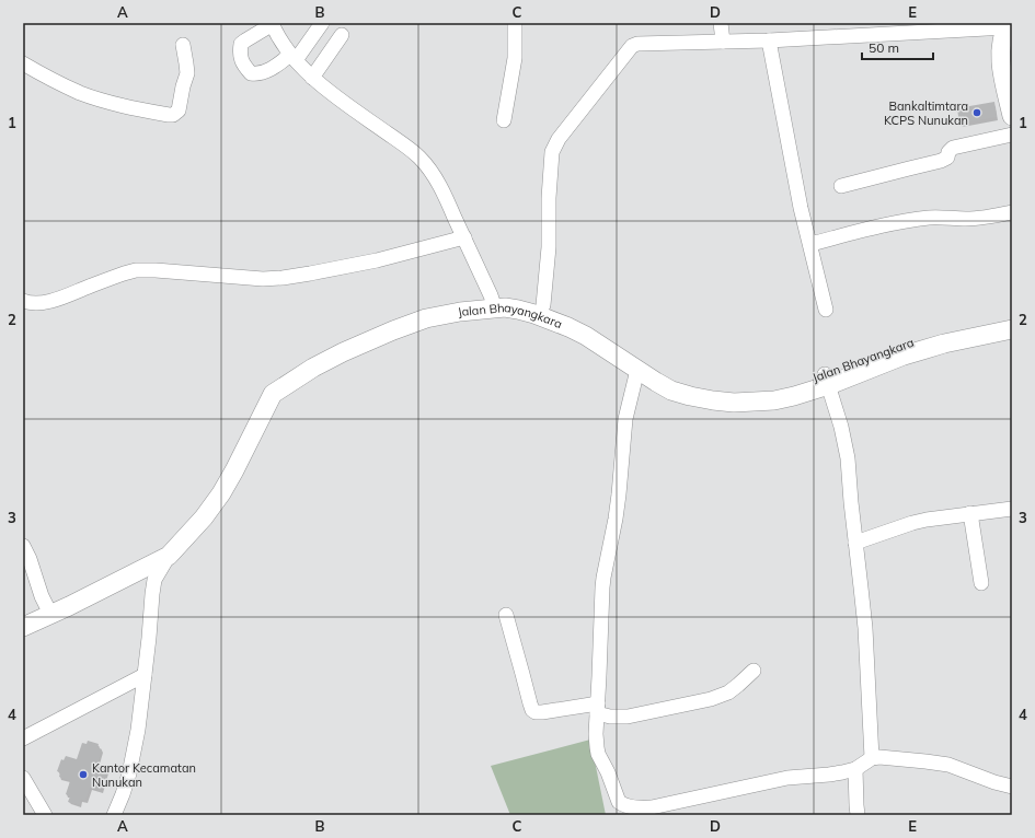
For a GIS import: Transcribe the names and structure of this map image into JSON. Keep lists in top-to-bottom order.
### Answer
{
  "streets": {
    "main road": ["Jalan Bhayangkara"]
  },
  "places": ["Bankaltimtara KCPS Nunukan", "Kantor Kecamatan Nunukan"],
  "scale_bar": "50 m",
  "grid": {
    "columns": [
      "A",
      "B",
      "C",
      "D",
      "E"
    ],
    "rows": [
      "1",
      "2",
      "3",
      "4"
    ]
  }
}
